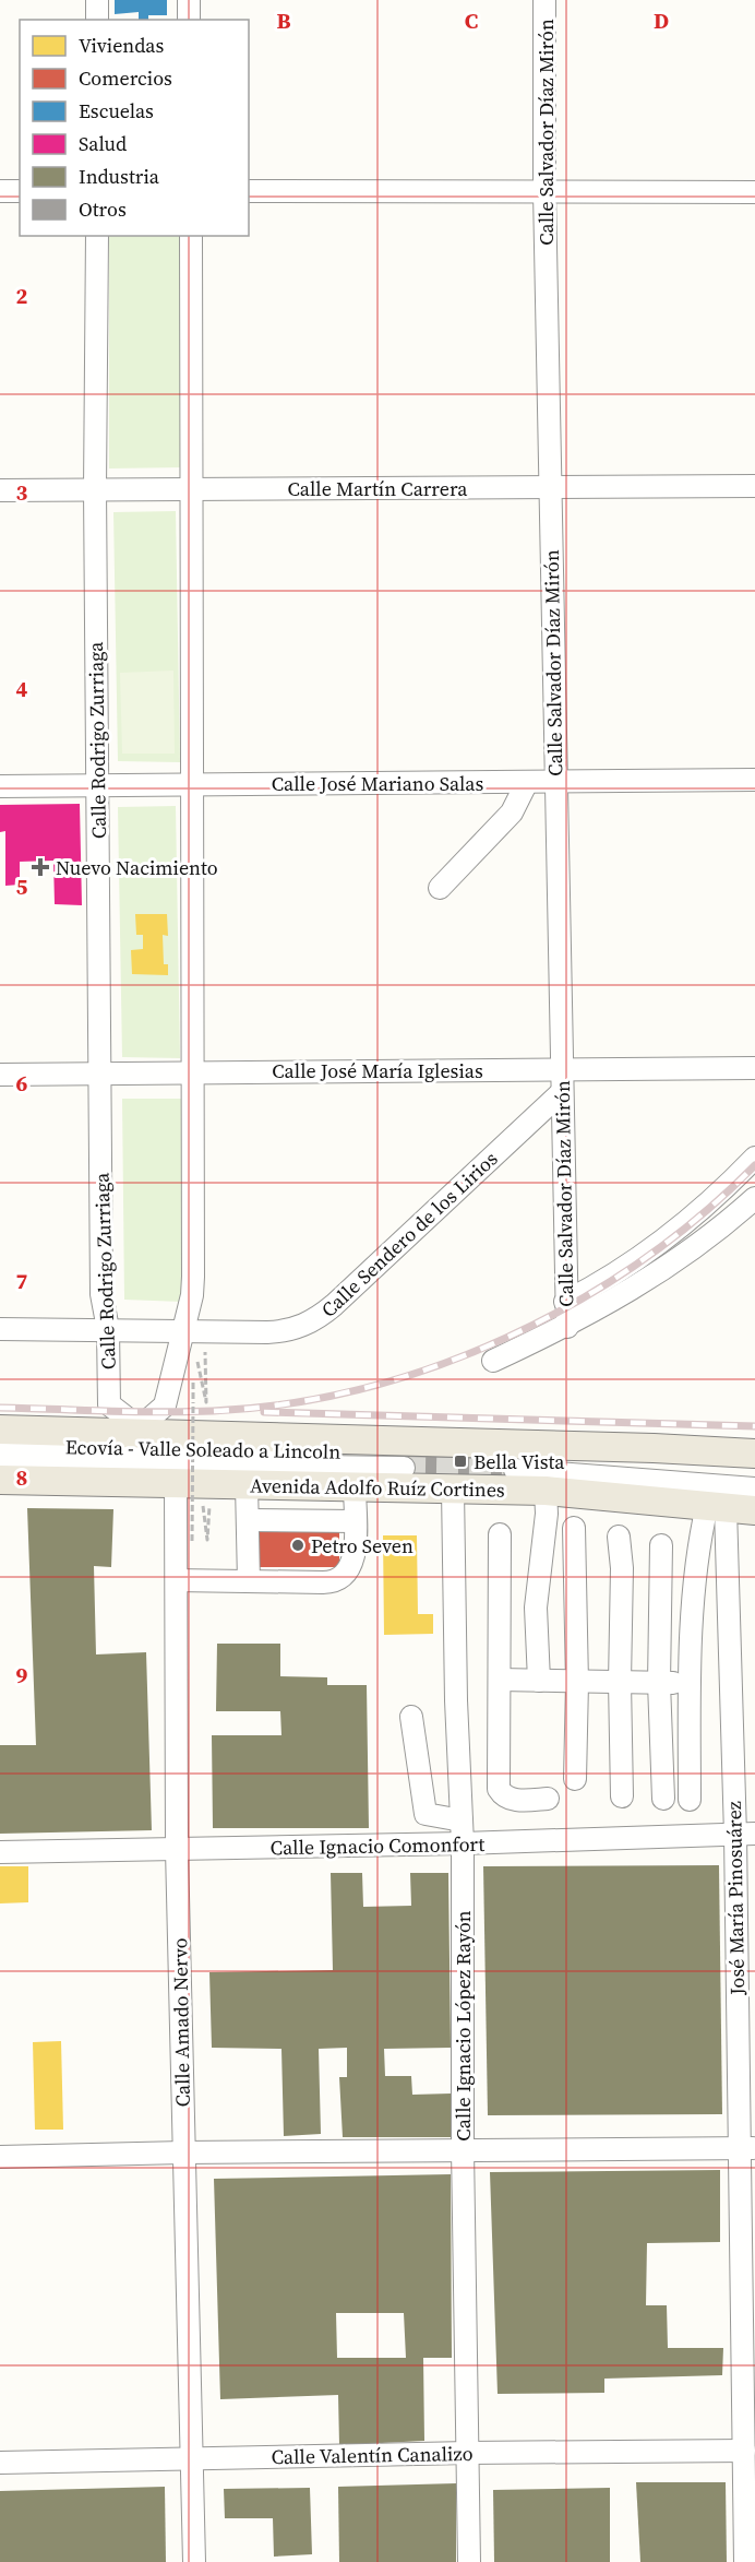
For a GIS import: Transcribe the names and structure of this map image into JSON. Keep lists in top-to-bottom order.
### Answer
{
  "streets": {
    "main road": ["Avenida Adolfo Ruíz Cortines"],
    "street": [
      "Calle Salvador Díaz Mirón",
      "Calle Martín Carrera",
      "Calle Rodrigo Zurriaga",
      "Calle José Mariano Salas",
      "Calle José María Iglesias",
      "Calle Sendero de los Lirios",
      "Ecovía - Valle Soleado a Lincoln",
      "Calle Ignacio Comonfort",
      "José María Pinosuárez",
      "Calle Amado Nervo",
      "Calle Ignacio López Rayón",
      "Calle Valentín Canalizo"
    ]
  },
  "crossings": [
    ["Calle Salvador Díaz Mirón", "Calle Martín Carrera"],
    ["Calle Salvador Díaz Mirón", "Calle José Mariano Salas"],
    ["Calle Salvador Díaz Mirón", "Calle José María Iglesias"],
    ["Calle Salvador Díaz Mirón", "Calle Sendero de los Lirios"],
    ["Calle Martín Carrera", "Calle Rodrigo Zurriaga"],
    ["Calle Rodrigo Zurriaga", "Calle José Mariano Salas"],
    ["Calle Rodrigo Zurriaga", "Calle José María Iglesias"],
    ["Calle Rodrigo Zurriaga", "Calle Sendero de los Lirios"],
    ["Calle Rodrigo Zurriaga", "Ecovía - Valle Soleado a Lincoln"],
    ["Calle Rodrigo Zurriaga", "Avenida Adolfo Ruíz Cortines"],
    ["Calle Rodrigo Zurriaga", "Calle Amado Nervo"],
    ["Ecovía - Valle Soleado a Lincoln", "Avenida Adolfo Ruíz Cortines"],
    ["Ecovía - Valle Soleado a Lincoln", "Calle Amado Nervo"],
    ["Avenida Adolfo Ruíz Cortines", "José María Pinosuárez"],
    ["Avenida Adolfo Ruíz Cortines", "Calle Amado Nervo"],
    ["Avenida Adolfo Ruíz Cortines", "Calle Ignacio López Rayón"],
    ["Calle Ignacio Comonfort", "José María Pinosuárez"],
    ["Calle Ignacio Comonfort", "Calle Amado Nervo"],
    ["Calle Ignacio Comonfort", "Calle Ignacio López Rayón"],
    ["José María Pinosuárez", "Calle Valentín Canalizo"],
    ["Calle Amado Nervo", "Calle Valentín Canalizo"],
    ["Calle Ignacio López Rayón", "Calle Valentín Canalizo"]
  ],
  "places": {
    "health": ["Nuevo Nacimiento"],
    "transit": ["Bella Vista"],
    "other": ["Petro Seven"]
  },
  "legend": [
    "Viviendas",
    "Comercios",
    "Escuelas",
    "Salud",
    "Industria",
    "Otros"
  ],
  "grid": {
    "columns": ["B", "C", "D"],
    "rows": [
      "2",
      "3",
      "4",
      "5",
      "6",
      "7",
      "8",
      "9"
    ]
  }
}
